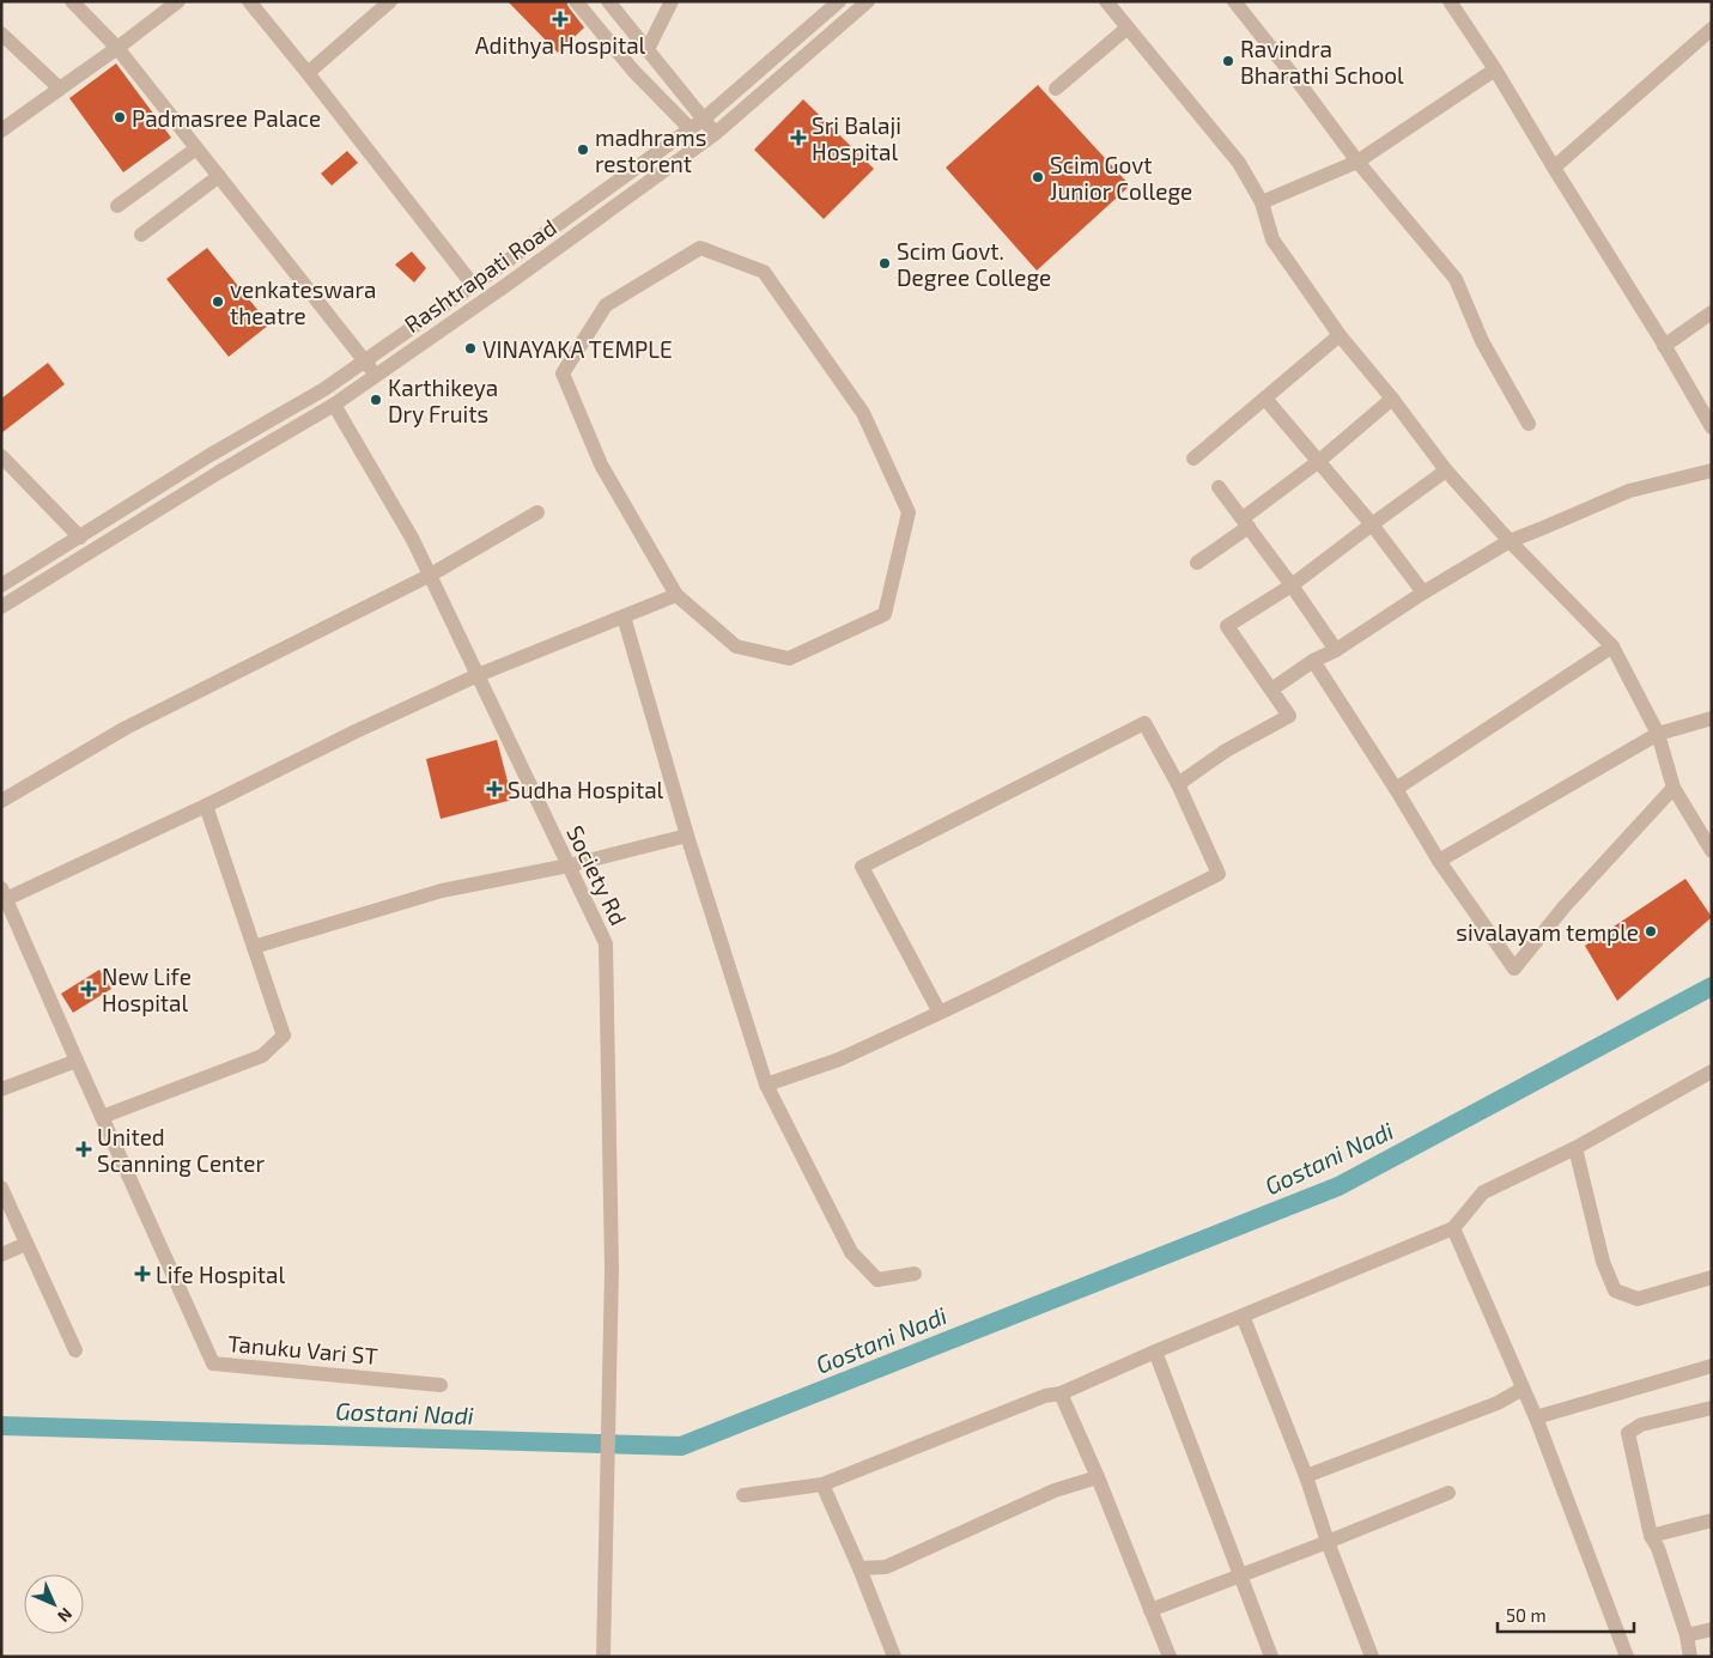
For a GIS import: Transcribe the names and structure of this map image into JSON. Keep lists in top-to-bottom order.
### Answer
{
  "streets": {
    "street": ["Rashtrapati Road", "Society Rd", "Tanuku Vari ST"]
  },
  "crossings": [
    ["Rashtrapati Road", "Society Rd"]
  ],
  "water": ["Gostani Nadi"],
  "places": {
    "health": [
      "Adithya Hospital",
      "Sri Balaji Hospital",
      "Sudha Hospital",
      "New Life Hospital",
      "United Scanning Center",
      "Life Hospital"
    ],
    "other": [
      "Ravindra Bharathi School",
      "Padmasree Palace",
      "madhrams restorent",
      "Scim Govt Junior College",
      "Scim Govt. Degree College",
      "venkateswara theatre",
      "VINAYAKA TEMPLE",
      "Karthikeya Dry Fruits",
      "sivalayam temple"
    ]
  },
  "scale_bar": "50 m",
  "north": "bottom right"
}
